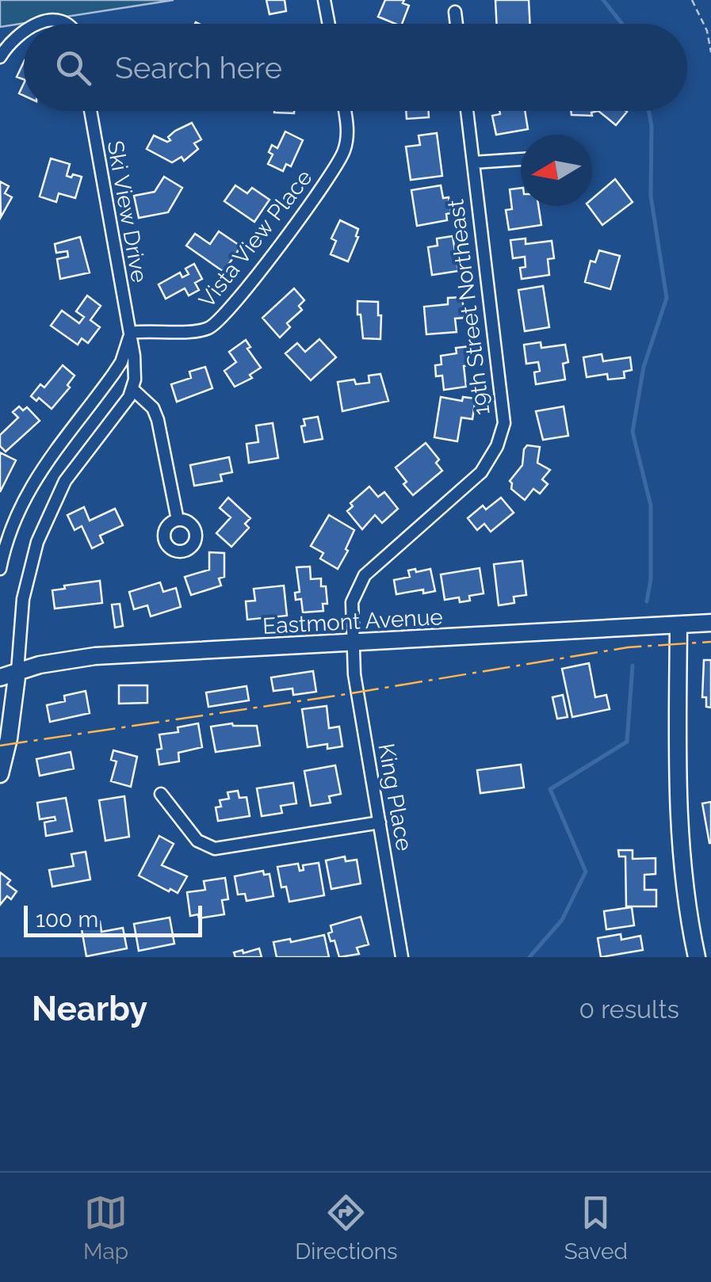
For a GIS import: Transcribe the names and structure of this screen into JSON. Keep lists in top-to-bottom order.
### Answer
{
  "streets": {
    "main road": ["Eastmont Avenue"],
    "street": [
      "Ski View Drive",
      "Vista View Place",
      "19th Street Northeast",
      "King Place"
    ]
  },
  "crossings": [
    ["Ski View Drive", "Vista View Place"],
    ["19th Street Northeast", "Eastmont Avenue"],
    ["19th Street Northeast", "King Place"],
    ["Eastmont Avenue", "King Place"]
  ],
  "scale_bar": "100 m",
  "north": "left",
  "page": {
    "search": "Search here",
    "scale": "100 m",
    "heading": ["Nearby", "0 results"],
    "nav": ["Map", "Directions", "Saved"]
  }
}
